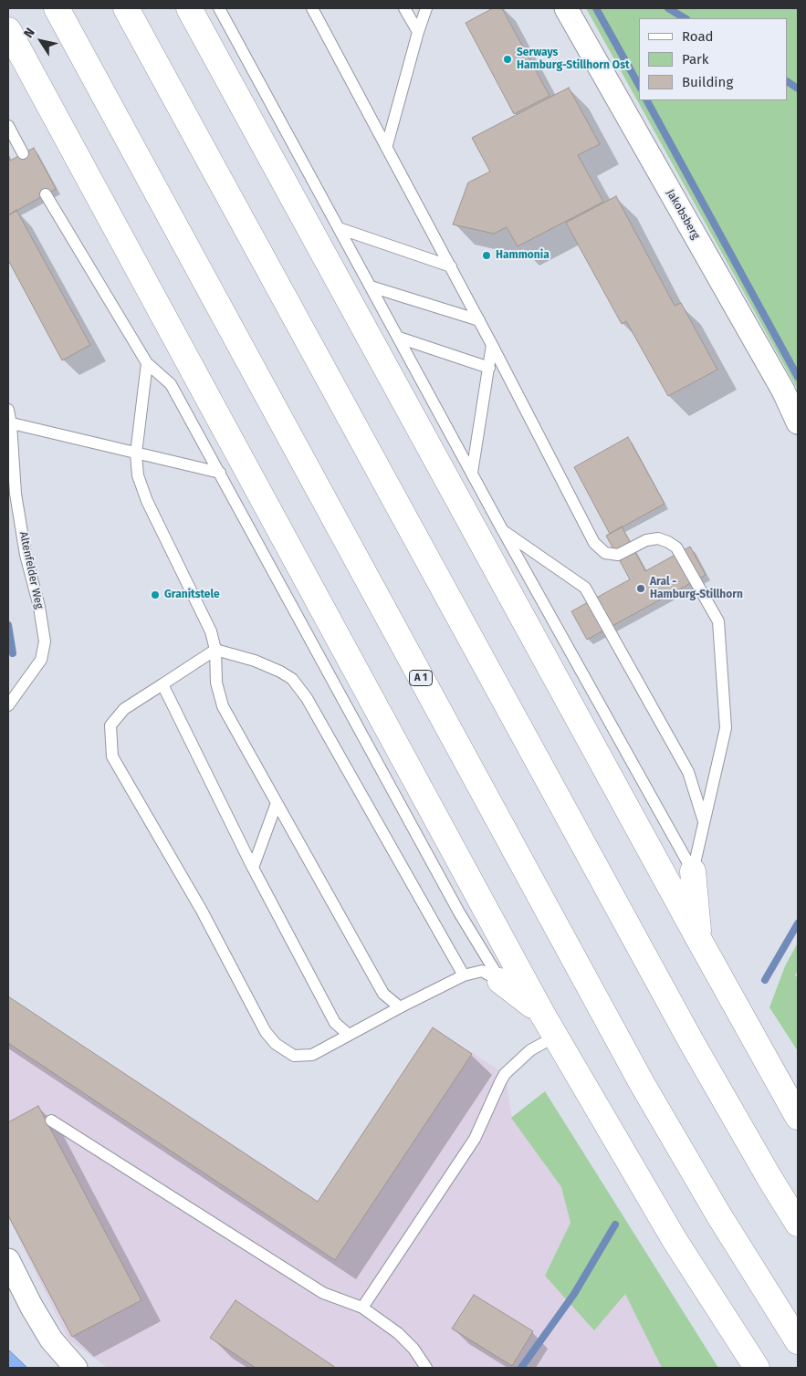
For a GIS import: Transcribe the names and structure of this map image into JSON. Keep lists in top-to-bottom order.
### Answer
{
  "streets": {
    "highway": ["A 1"],
    "street": ["Jakobsberg"],
    "lane": ["Altenfelder Weg"]
  },
  "places": [
    "Serways Hamburg-Stillhorn Ost",
    "Hammonia",
    "Aral - Hamburg-Stillhorn",
    "Granitstele"
  ],
  "legend": ["Road", "Park", "Building"],
  "north": "top left"
}
